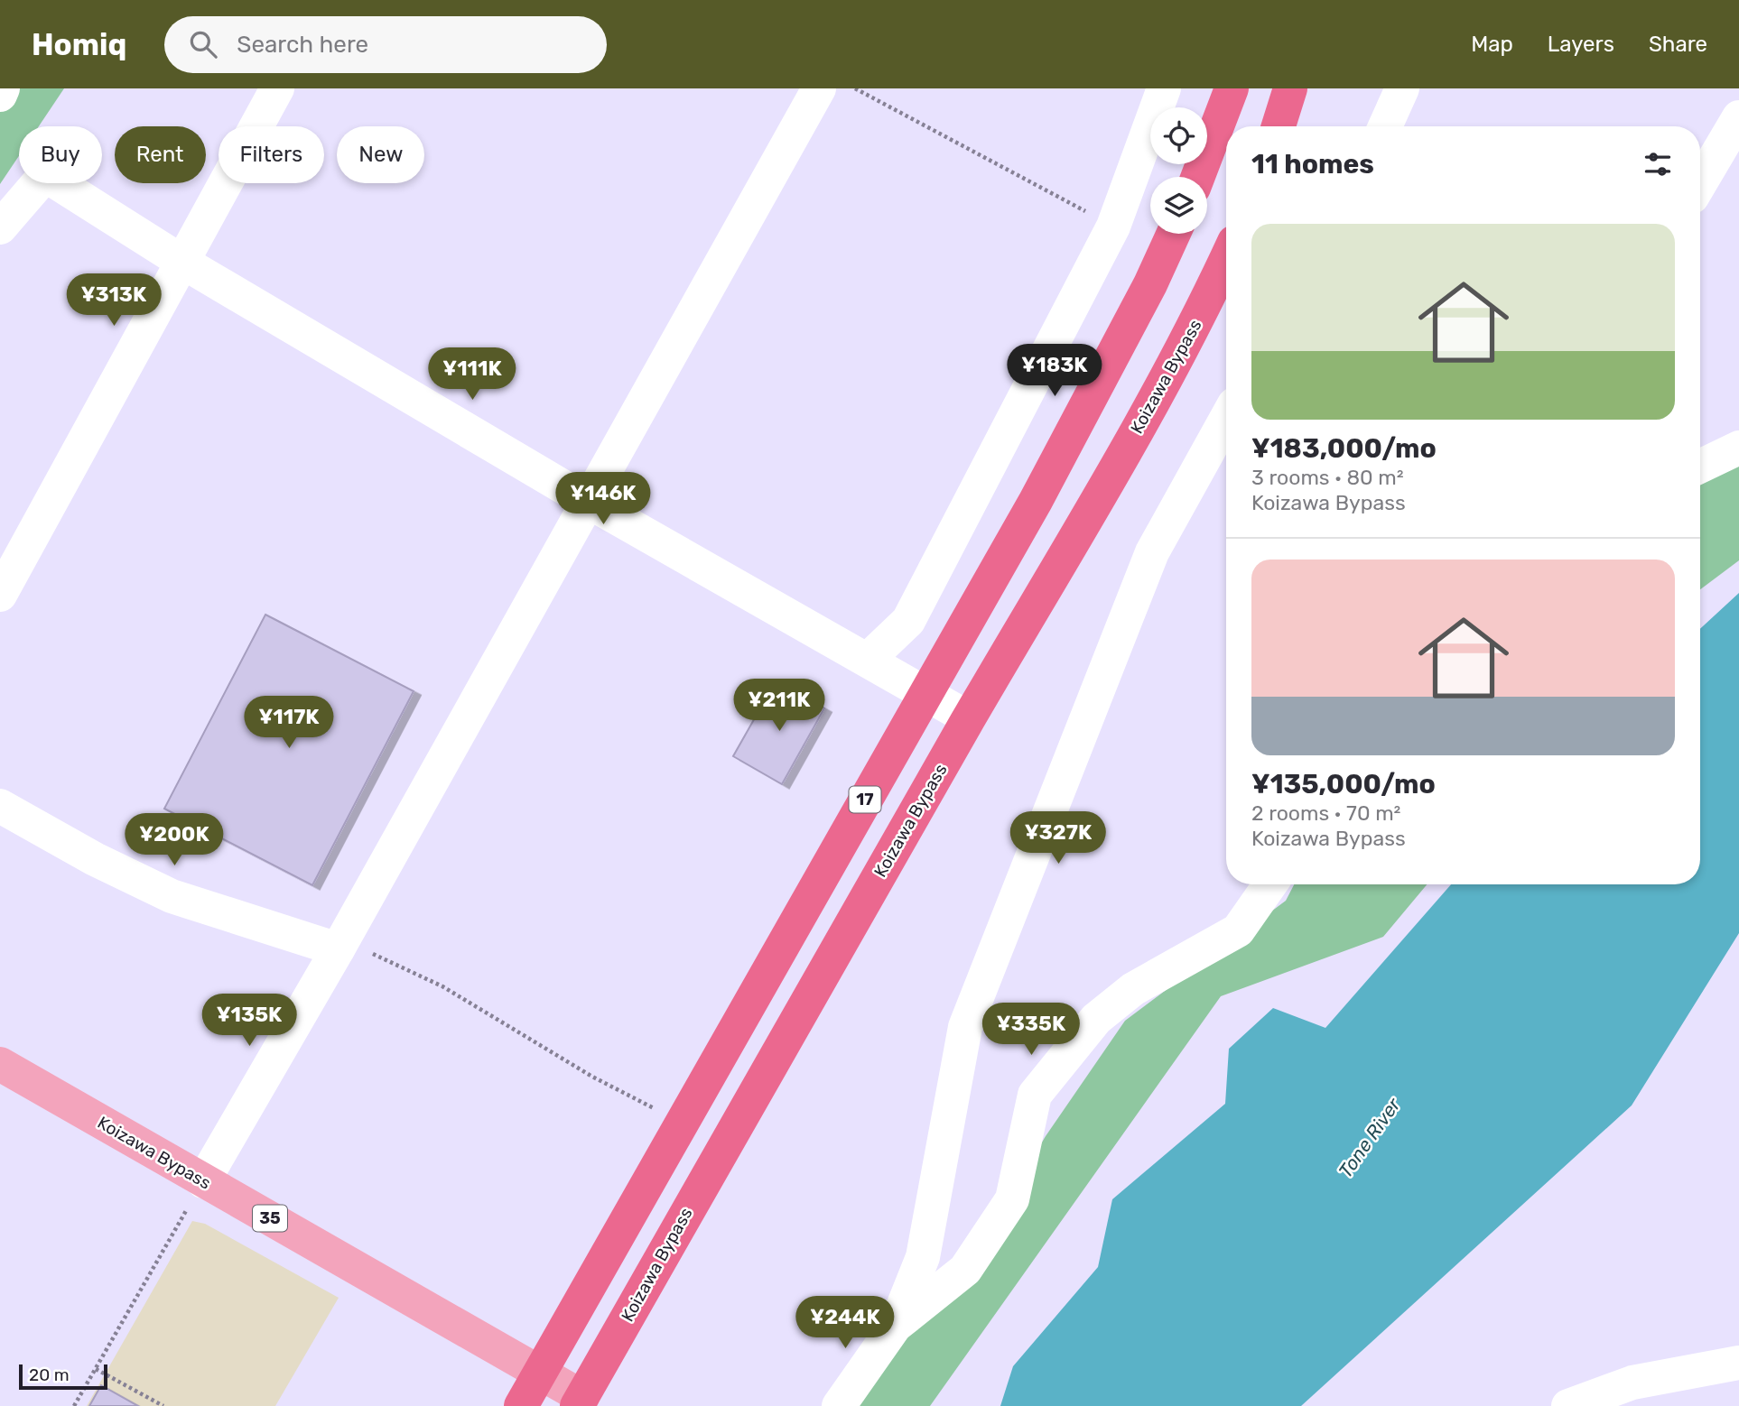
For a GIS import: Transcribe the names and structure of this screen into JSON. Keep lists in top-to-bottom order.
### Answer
{
  "streets": {
    "highway": ["Koizawa Bypass", "17"],
    "main road": ["35"]
  },
  "crossings": [
    ["Koizawa Bypass", "17"]
  ],
  "water": ["Tone River"],
  "scale_bar": "20 m",
  "page": {
    "header": "Homiq",
    "search": "Search here",
    "nav": ["Map", "Layers", "Share"],
    "chip": [
      "Buy",
      "Rent",
      "Filters",
      "New"
    ],
    "heading": "11 homes",
    "list": [
      {
        "name": "¥183,000/mo",
        "note": "3 rooms · 80 m² · Koizawa Bypass"
      },
      {
        "name": "¥135,000/mo",
        "note": "2 rooms · 70 m² · Koizawa Bypass"
      }
    ],
    "price": [
      "¥313K",
      "¥183K",
      "¥111K",
      "¥146K",
      "¥211K",
      "¥117K",
      "¥327K",
      "¥200K",
      "¥135K",
      "¥335K",
      "¥244K"
    ],
    "scale": "20 m"
  }
}
